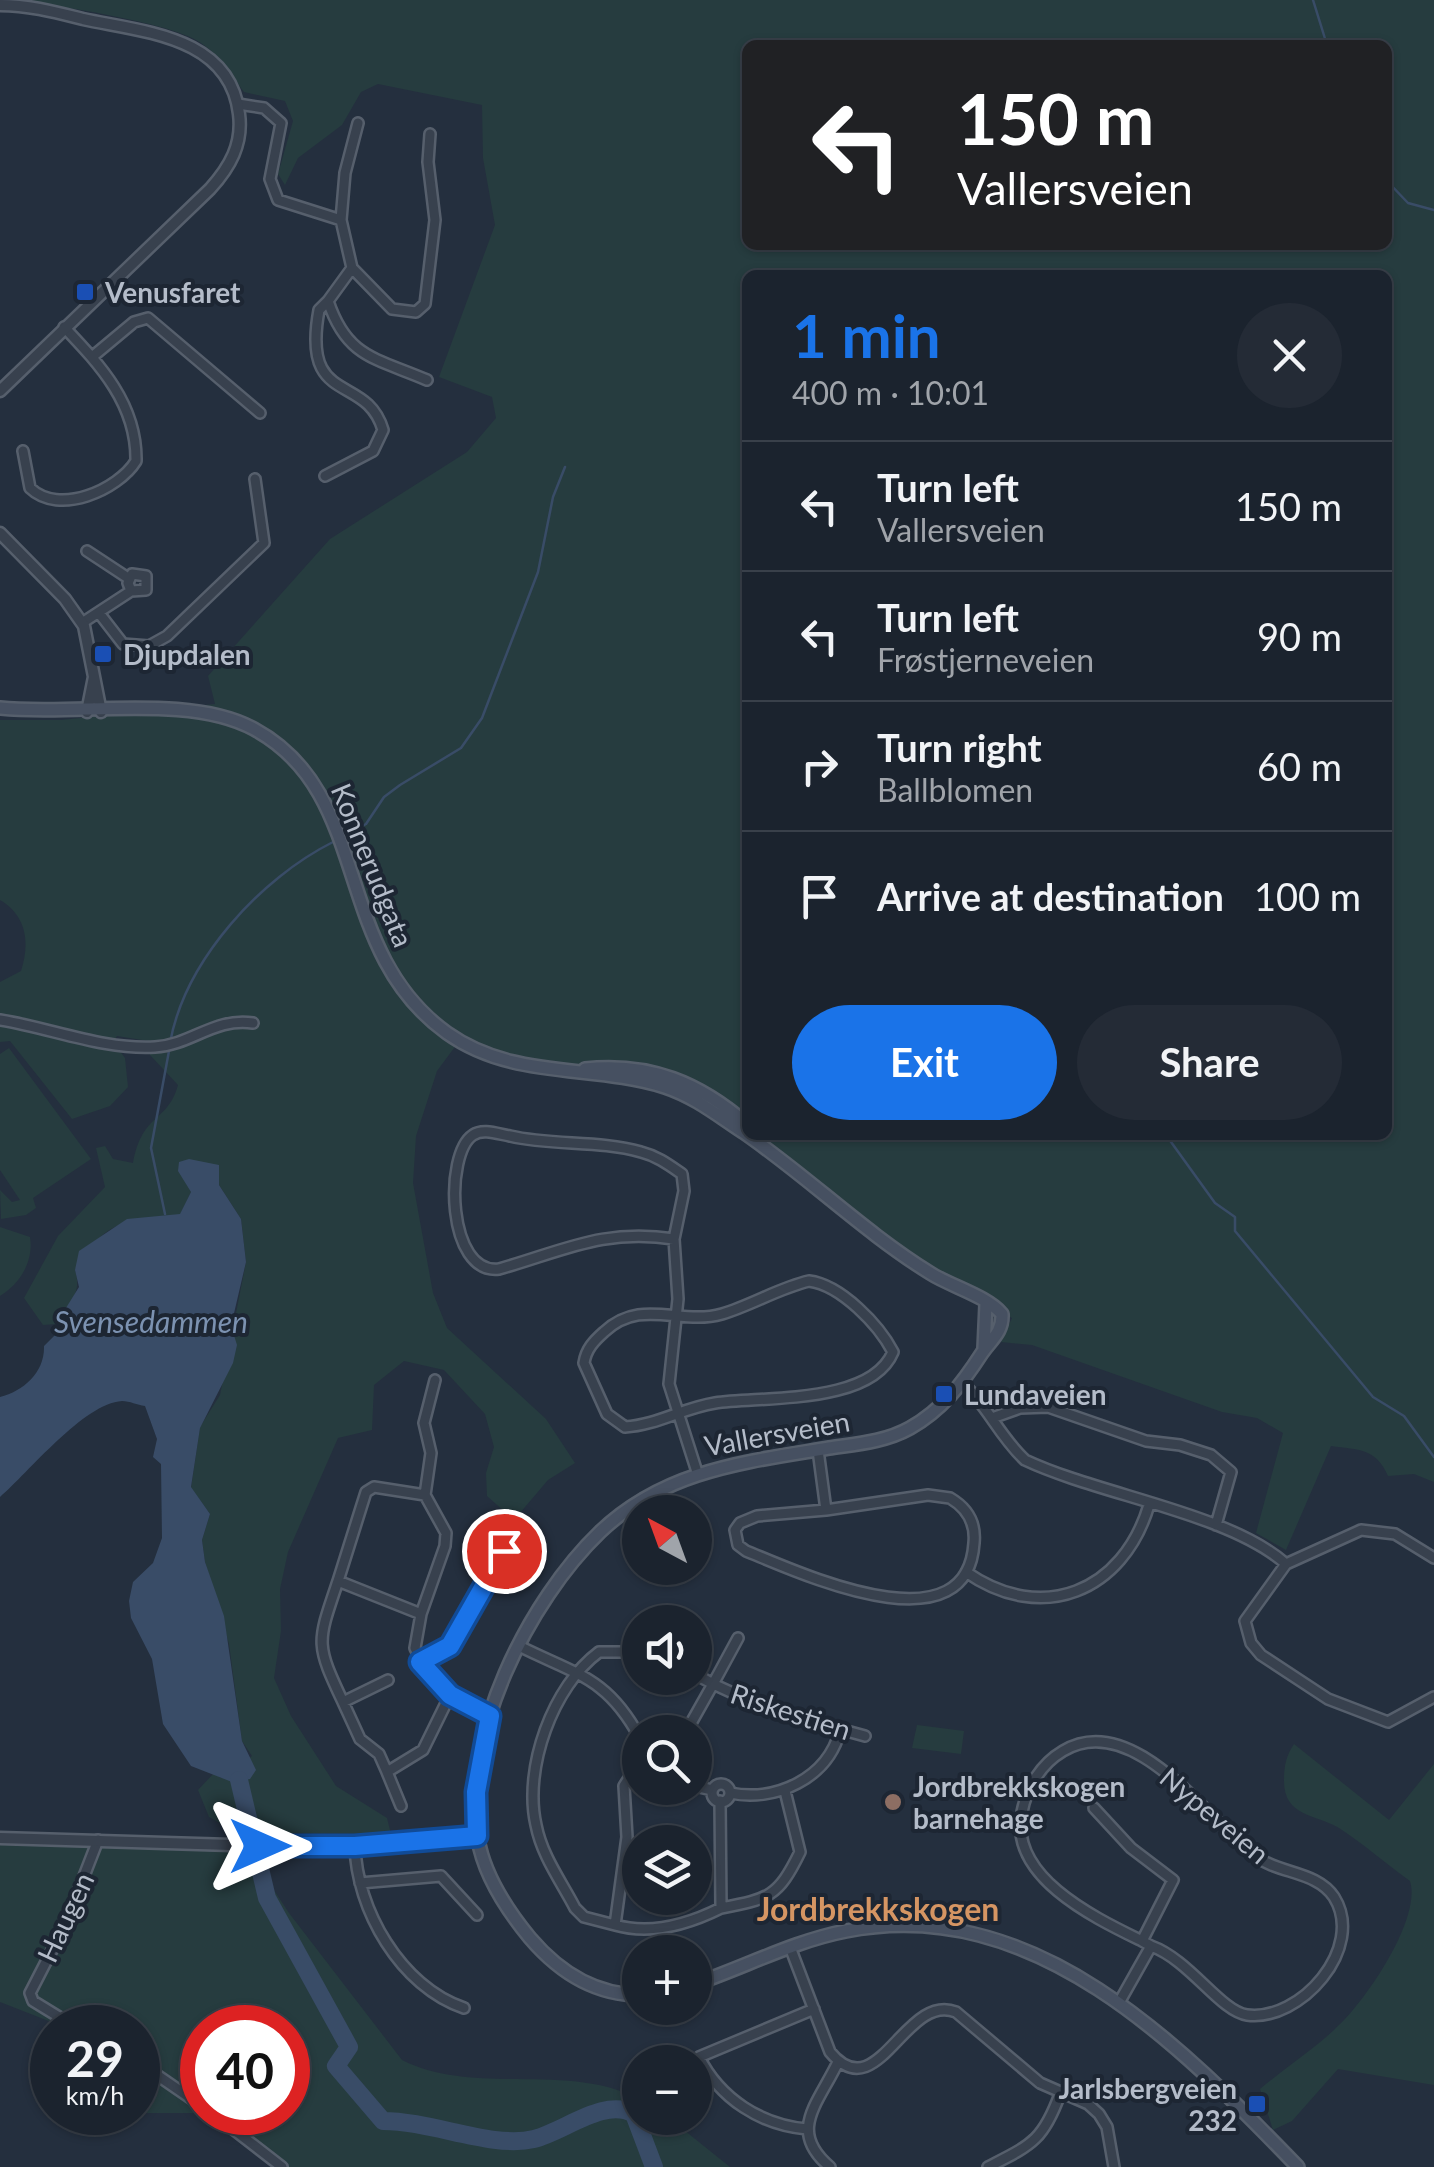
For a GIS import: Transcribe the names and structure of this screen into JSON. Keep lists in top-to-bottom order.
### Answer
{
  "streets": {
    "main road": ["Konnerudgata", "Vallersveien"],
    "street": ["Riskestien", "Nypeveien", "Haugen"]
  },
  "crossings": [
    ["Konnerudgata", "Vallersveien"]
  ],
  "districts": ["Jordbrekkskogen"],
  "water": ["Svensedammen"],
  "places": {
    "transit": [
      "Venusfaret",
      "Djupdalen",
      "Lundaveien",
      "Jarlsbergveien 232"
    ],
    "other": ["Jordbrekkskogen barnehage"]
  },
  "north": "top left",
  "page": {
    "turn": ["150 m", "Vallersveien"],
    "heading": ["1 min", "400 m · 10:01"],
    "list": [
      {
        "name": "Turn left",
        "note": "Vallersveien",
        "value": "150 m"
      },
      {
        "name": "Turn left",
        "note": "Frøstjerneveien",
        "value": "90 m"
      },
      {
        "name": "Turn right",
        "note": "Ballblomen",
        "value": "60 m"
      },
      {
        "name": "Arrive at destination",
        "value": "100 m"
      }
    ],
    "buttons": ["Exit", "Share"],
    "map_buttons": ["+", "−"],
    "speed": "29 km/h",
    "limit": "40"
  }
}
